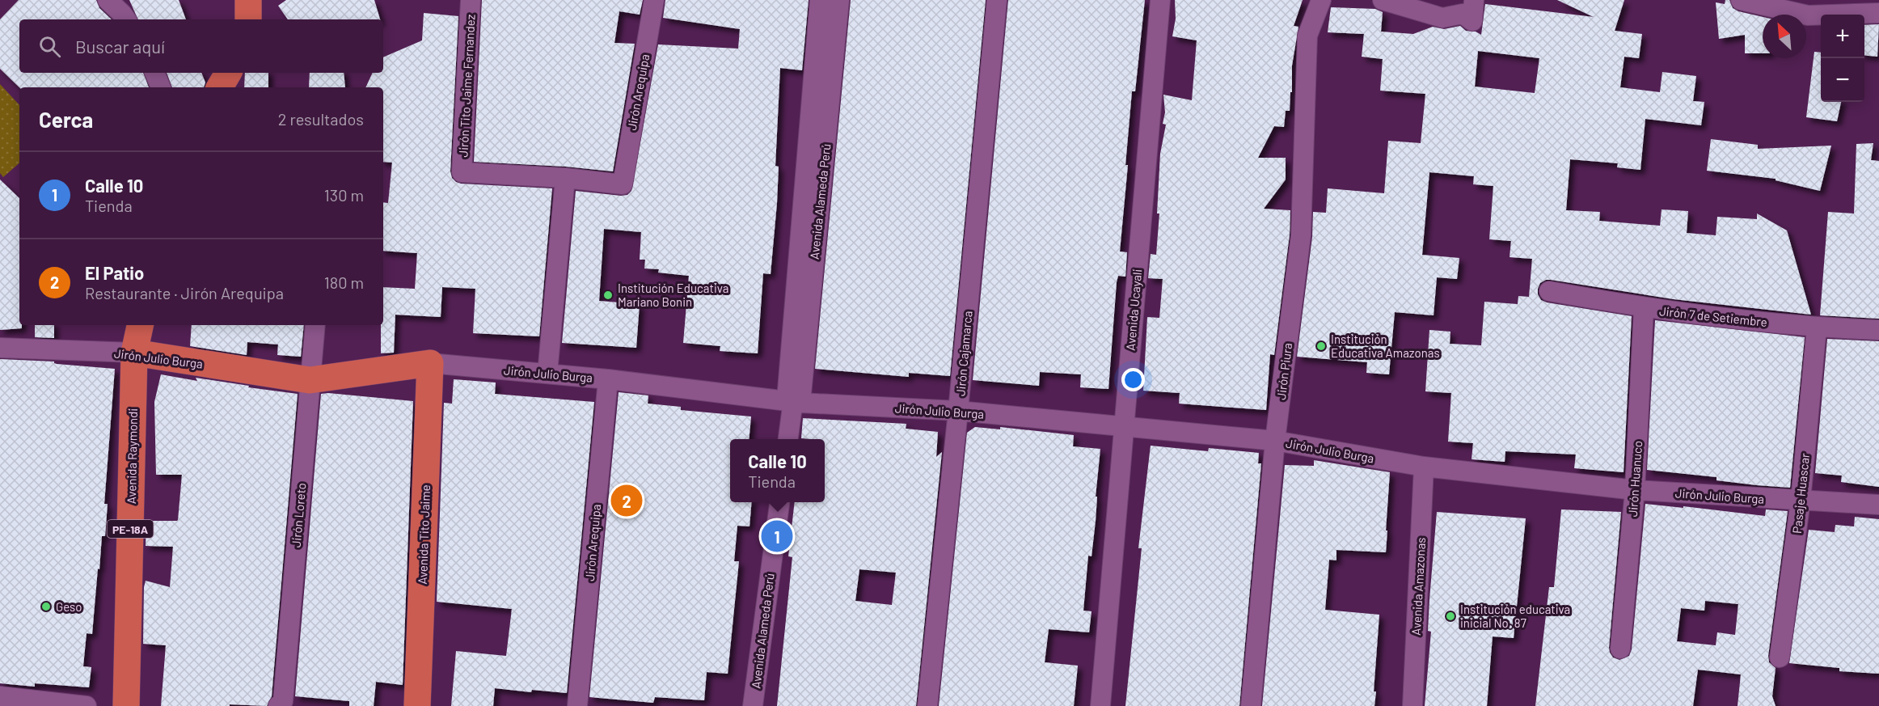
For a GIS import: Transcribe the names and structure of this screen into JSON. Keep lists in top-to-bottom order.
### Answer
{
  "streets": {
    "highway": [
      "Jirón Julio Burga",
      "Avenida Raymondi",
      "PE-18A",
      "Avenida Tito Jaime"
    ],
    "street": [
      "Jirón Tito Jaime Fernandez",
      "Jirón Arequipa",
      "Avenida Alameda Perú",
      "Avenida Ucayali",
      "Jirón 7 de Setiembre",
      "Jirón Cajamarca",
      "Jirón Piura",
      "Jirón Huanuco",
      "Pasaje Huascar",
      "Jirón Loreto",
      "Avenida Amazonas"
    ]
  },
  "crossings": [
    ["Jirón Tito Jaime Fernandez", "Jirón Arequipa"],
    ["Jirón Arequipa", "Jirón Julio Burga"],
    ["Avenida Alameda Perú", "Jirón Julio Burga"],
    ["Avenida Ucayali", "Jirón Julio Burga"],
    ["Jirón 7 de Setiembre", "Jirón Huanuco"],
    ["Jirón 7 de Setiembre", "Pasaje Huascar"],
    ["Jirón Cajamarca", "Jirón Julio Burga"],
    ["Jirón Julio Burga", "Jirón Piura"],
    ["Jirón Julio Burga", "Avenida Raymondi"],
    ["Jirón Julio Burga", "Jirón Huanuco"],
    ["Jirón Julio Burga", "Pasaje Huascar"],
    ["Jirón Julio Burga", "Jirón Loreto"],
    ["Jirón Julio Burga", "Avenida Tito Jaime"],
    ["Jirón Julio Burga", "Avenida Amazonas"]
  ],
  "places": [
    "Institución Educativa Mariano Bonin",
    "Institución Educativa Amazonas",
    "Geso",
    "Institución educativa inicial No. 87"
  ],
  "north": "top left",
  "page": {
    "map_buttons": ["+", "−"],
    "search": "Buscar aquí",
    "heading": ["Cerca", "2 resultados"],
    "list": [
      {
        "mark": "1",
        "name": "Calle 10",
        "note": "Tienda",
        "value": "130 m"
      },
      {
        "mark": "2",
        "name": "El Patio",
        "note": "Restaurante · Jirón Arequipa",
        "value": "180 m"
      }
    ],
    "popup": ["Calle 10", "Tienda"],
    "pins": ["2", "1"]
  }
}
